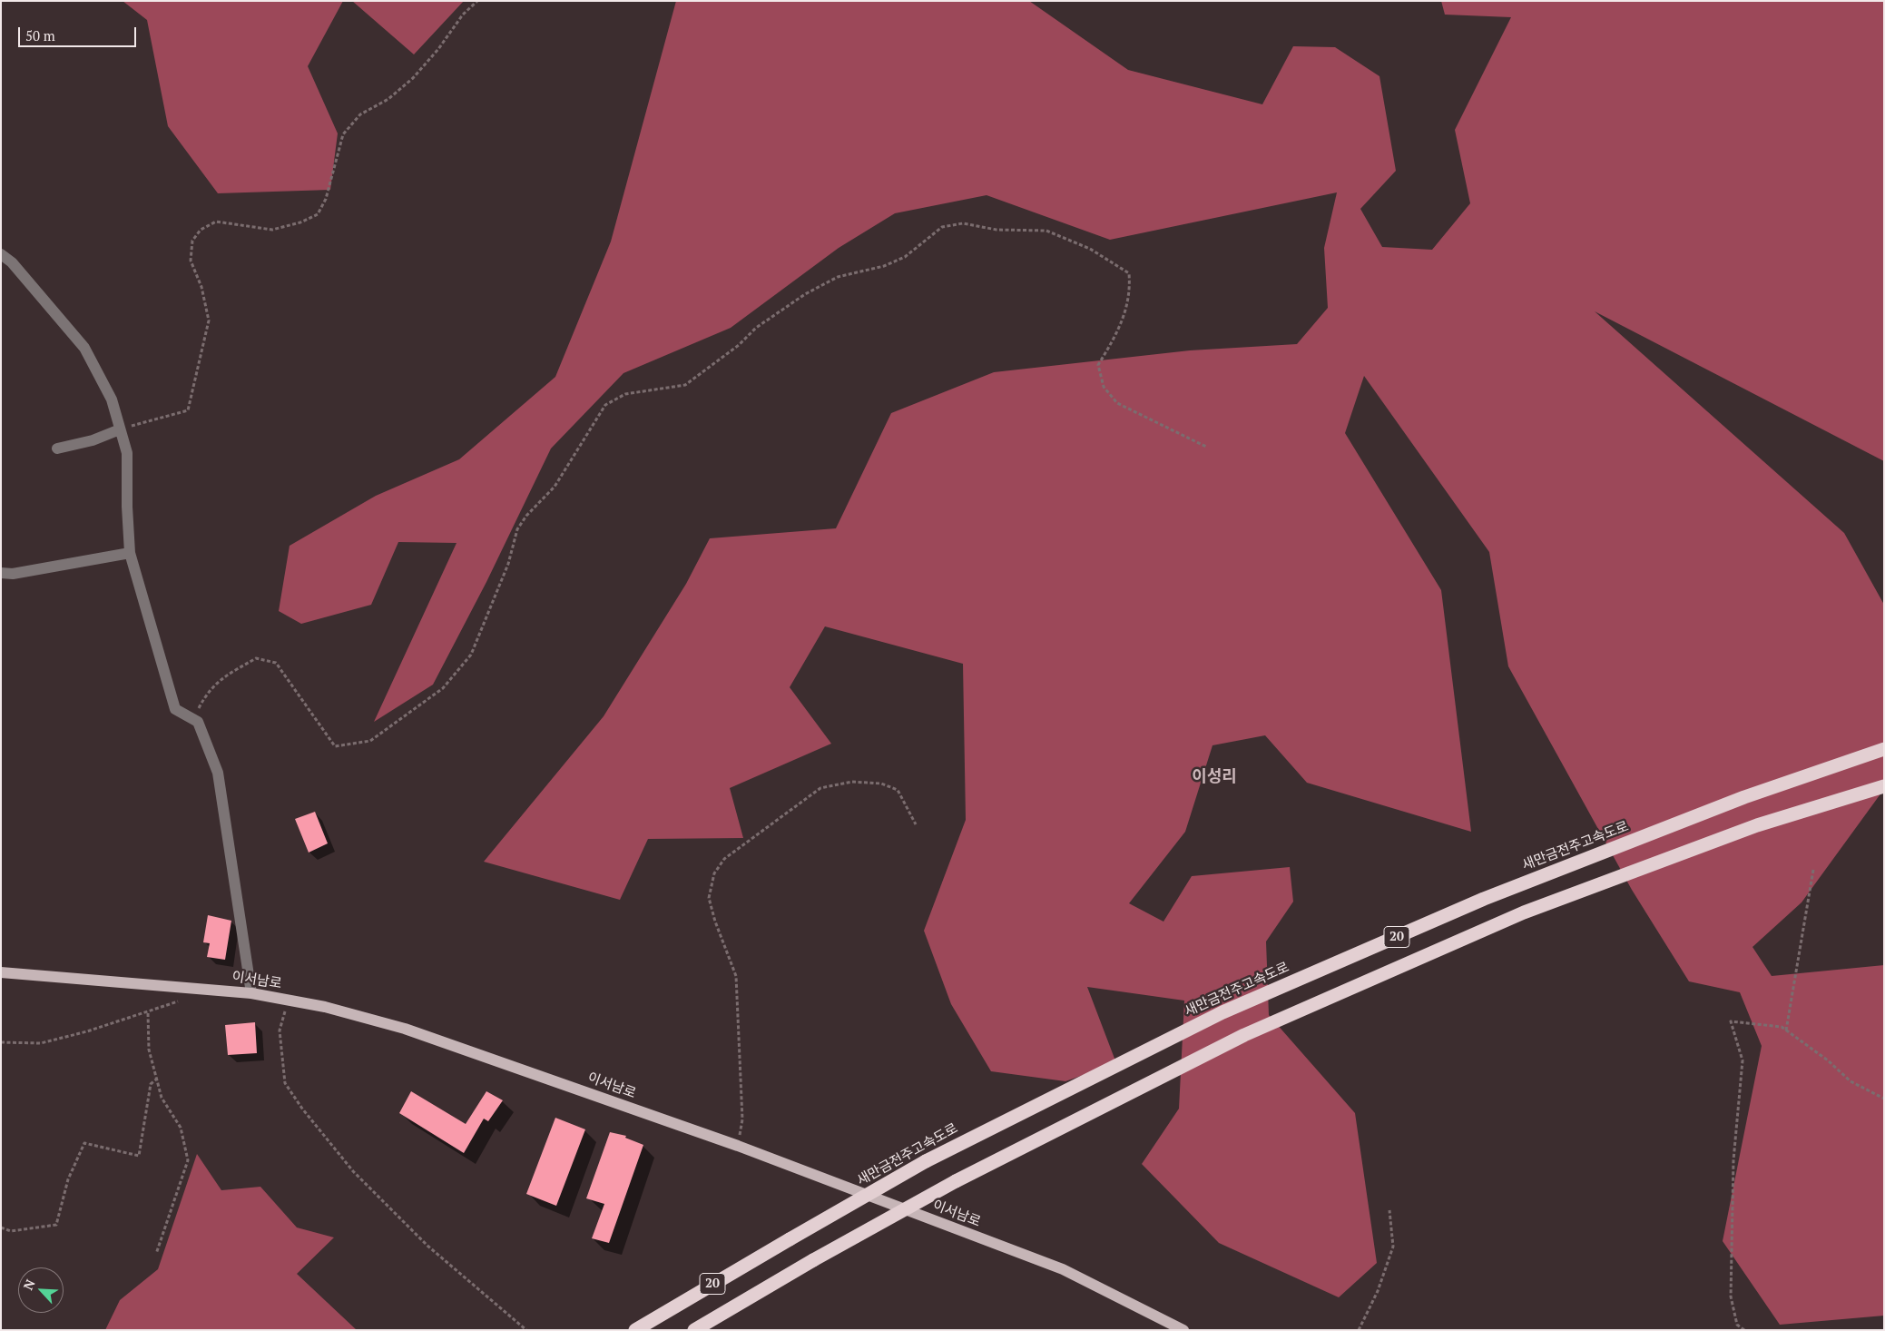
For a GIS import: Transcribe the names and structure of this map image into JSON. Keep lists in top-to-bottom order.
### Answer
{
  "streets": {
    "highway": ["새만금전주고속도로", "20"],
    "main road": ["이서남로"]
  },
  "districts": ["이성리"],
  "scale_bar": "50 m",
  "north": "top left"
}
